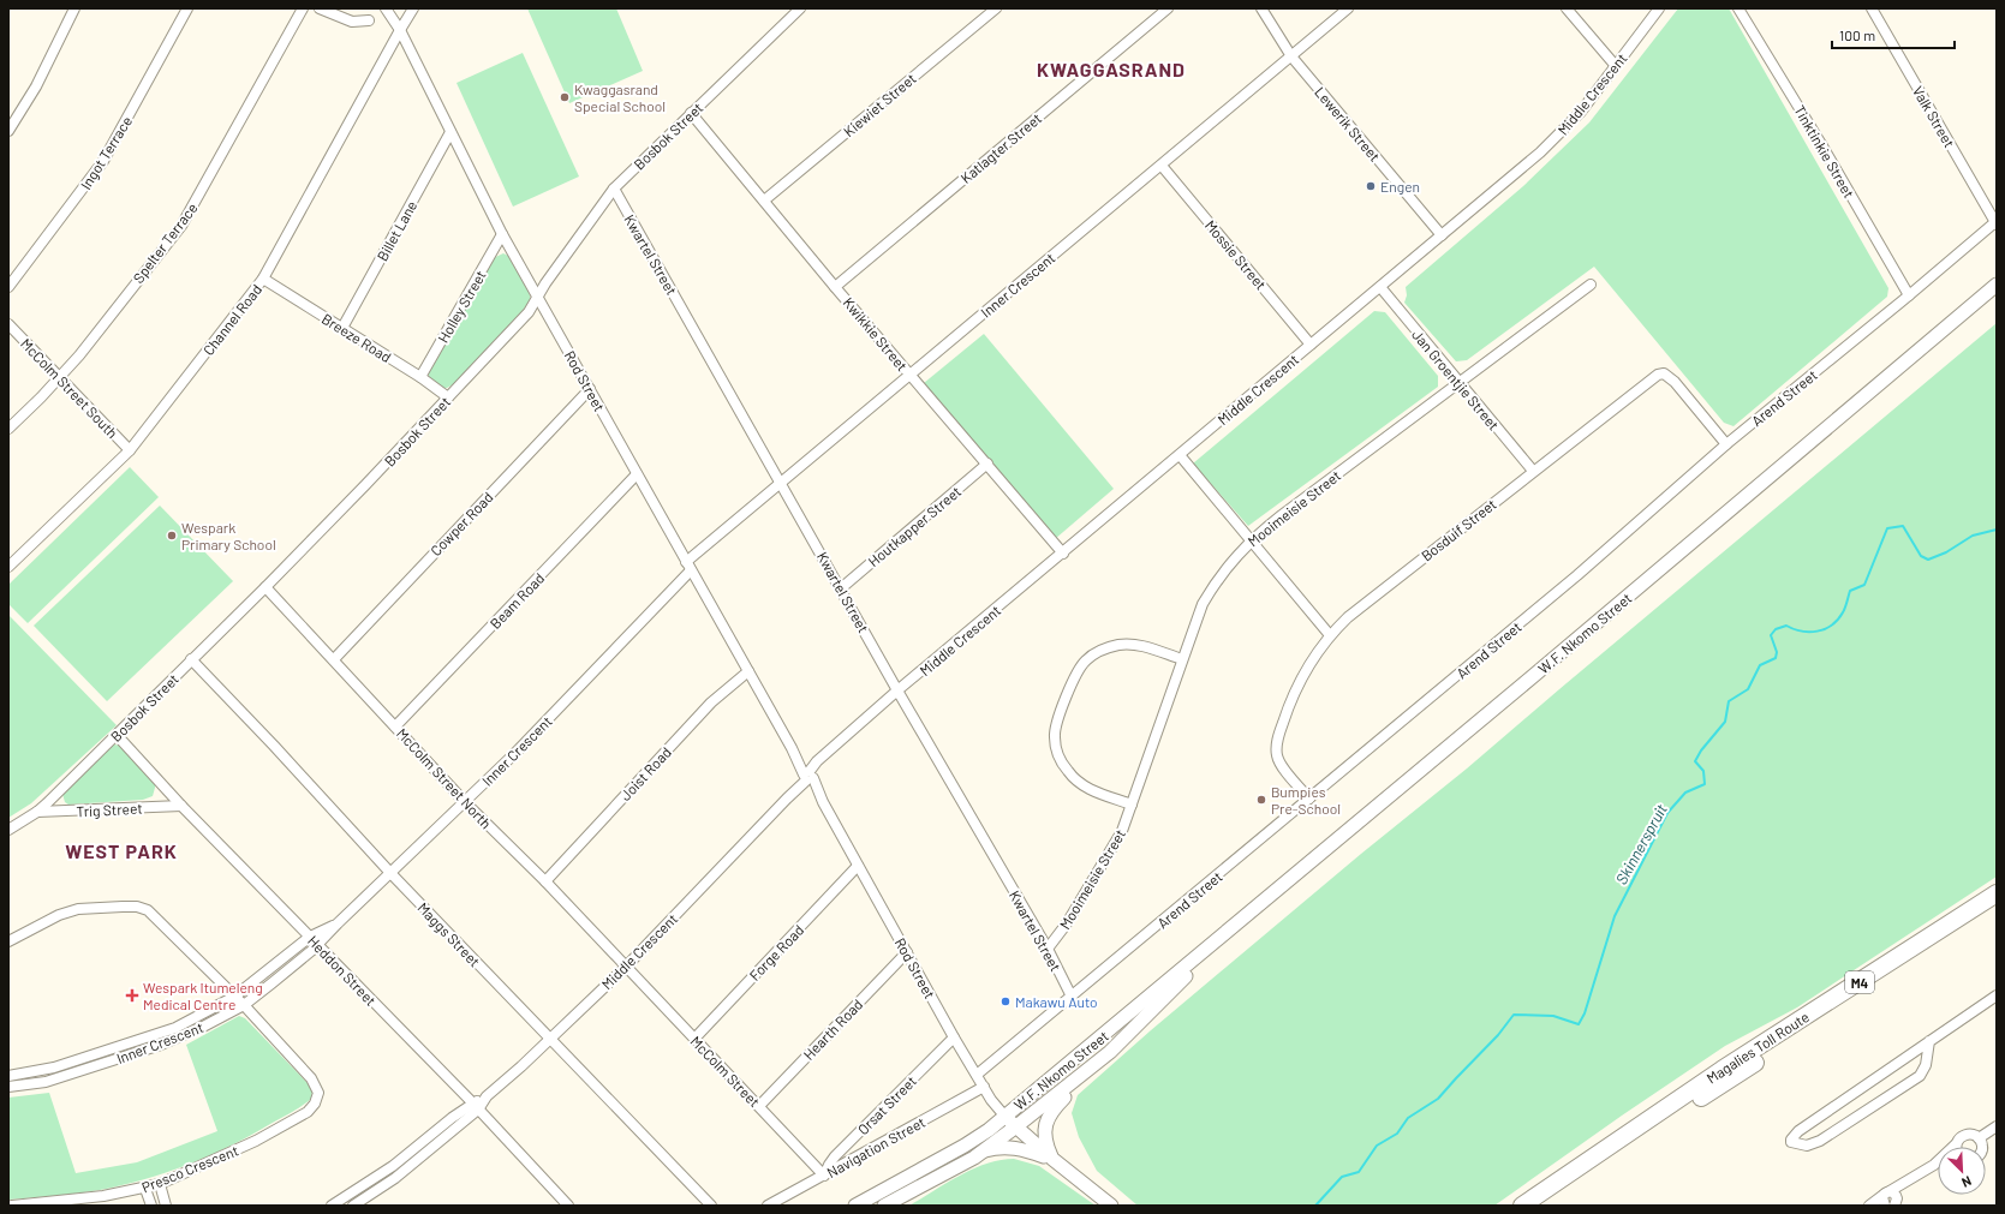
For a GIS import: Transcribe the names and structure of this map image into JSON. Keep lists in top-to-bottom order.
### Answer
{
  "streets": {
    "highway": ["M4", "Magalies Toll Route"],
    "main road": ["Rod Street", "W.F. Nkomo Street"],
    "street": [
      "Middle Crescent",
      "Kiewiet Street",
      "Valk Street",
      "Lewerik Street",
      "Bosbok Street",
      "Katlagter Street",
      "Tinktinkie Street",
      "Ingot Terrace",
      "Billet Lane",
      "Spelter Terrace",
      "Kwartel Street",
      "Mossie Street",
      "Inner Crescent",
      "Holley Street",
      "Channel Road",
      "Kwikkie Street",
      "Breeze Road",
      "Jan Groentjie Street",
      "McColm Street South",
      "Arend Street",
      "Mooimeisie Street",
      "Cowper Road",
      "Houtkapper Street",
      "Bosduif Street",
      "Beam Road",
      "Joist Road",
      "McColm Street North",
      "Trig Street",
      "Maggs Street",
      "Forge Road",
      "Heddon Street",
      "Hearth Road",
      "McColm Street",
      "Orsat Street",
      "Navigation Street",
      "Presco Crescent"
    ]
  },
  "crossings": [
    ["Middle Crescent", "Lewerik Street"],
    ["Middle Crescent", "Kwartel Street"],
    ["Middle Crescent", "Mossie Street"],
    ["Middle Crescent", "Kwikkie Street"],
    ["Middle Crescent", "Jan Groentjie Street"],
    ["Middle Crescent", "Rod Street"],
    ["Middle Crescent", "McColm Street North"],
    ["Middle Crescent", "Maggs Street"],
    ["Middle Crescent", "Heddon Street"],
    ["Middle Crescent", "McColm Street"],
    ["Kiewiet Street", "Kwikkie Street"],
    ["Valk Street", "Arend Street"],
    ["Lewerik Street", "Inner Crescent"],
    ["Bosbok Street", "Kwartel Street"],
    ["Bosbok Street", "Kwikkie Street"],
    ["Bosbok Street", "Breeze Road"],
    ["Bosbok Street", "Rod Street"],
    ["Bosbok Street", "McColm Street North"],
    ["Bosbok Street", "Trig Street"],
    ["Bosbok Street", "Maggs Street"],
    ["Bosbok Street", "Heddon Street"],
    ["Katlagter Street", "Kwikkie Street"],
    ["Tinktinkie Street", "Arend Street"],
    ["Billet Lane", "Breeze Road"],
    ["Billet Lane", "Rod Street"],
    ["Spelter Terrace", "McColm Street South"],
    ["Kwartel Street", "Inner Crescent"],
    ["Kwartel Street", "Arend Street"],
    ["Kwartel Street", "Mooimeisie Street"],
    ["Kwartel Street", "Houtkapper Street"],
    ["Mossie Street", "Inner Crescent"],
    ["Inner Crescent", "Kwikkie Street"],
    ["Inner Crescent", "Rod Street"],
    ["Inner Crescent", "McColm Street North"],
    ["Inner Crescent", "Maggs Street"],
    ["Inner Crescent", "Heddon Street"],
    ["Inner Crescent", "Presco Crescent"],
    ["Holley Street", "Breeze Road"],
    ["Holley Street", "Rod Street"],
    ["Channel Road", "Breeze Road"],
    ["Channel Road", "Rod Street"],
    ["Channel Road", "McColm Street South"],
    ["Kwikkie Street", "Houtkapper Street"],
    ["Jan Groentjie Street", "Mooimeisie Street"],
    ["Jan Groentjie Street", "Bosduif Street"],
    ["Rod Street", "Arend Street"],
    ["Rod Street", "Cowper Road"],
    ["Rod Street", "Beam Road"],
    ["Rod Street", "W.F. Nkomo Street"],
    ["Rod Street", "Joist Road"],
    ["Rod Street", "Forge Road"],
    ["Rod Street", "Hearth Road"],
    ["Rod Street", "Orsat Street"],
    ["Rod Street", "Navigation Street"],
    ["Arend Street", "Bosduif Street"],
    ["Cowper Road", "McColm Street North"],
    ["Beam Road", "McColm Street North"],
    ["Joist Road", "McColm Street North"],
    ["McColm Street North", "McColm Street"],
    ["Trig Street", "Heddon Street"],
    ["Forge Road", "McColm Street"],
    ["Hearth Road", "McColm Street"],
    ["McColm Street", "Orsat Street"],
    ["McColm Street", "Navigation Street"],
    ["Orsat Street", "Navigation Street"]
  ],
  "districts": ["KWAGGASRAND", "WEST PARK"],
  "water": ["Skinnerspruit"],
  "places": {
    "other": [
      "Kwaggasrand Special School",
      "Engen",
      "Wespark Primary School",
      "Bumpies Pre-School",
      "Makawu Auto"
    ],
    "health": ["Wespark Itumeleng Medical Centre"]
  },
  "scale_bar": "100 m",
  "north": "bottom right"
}
